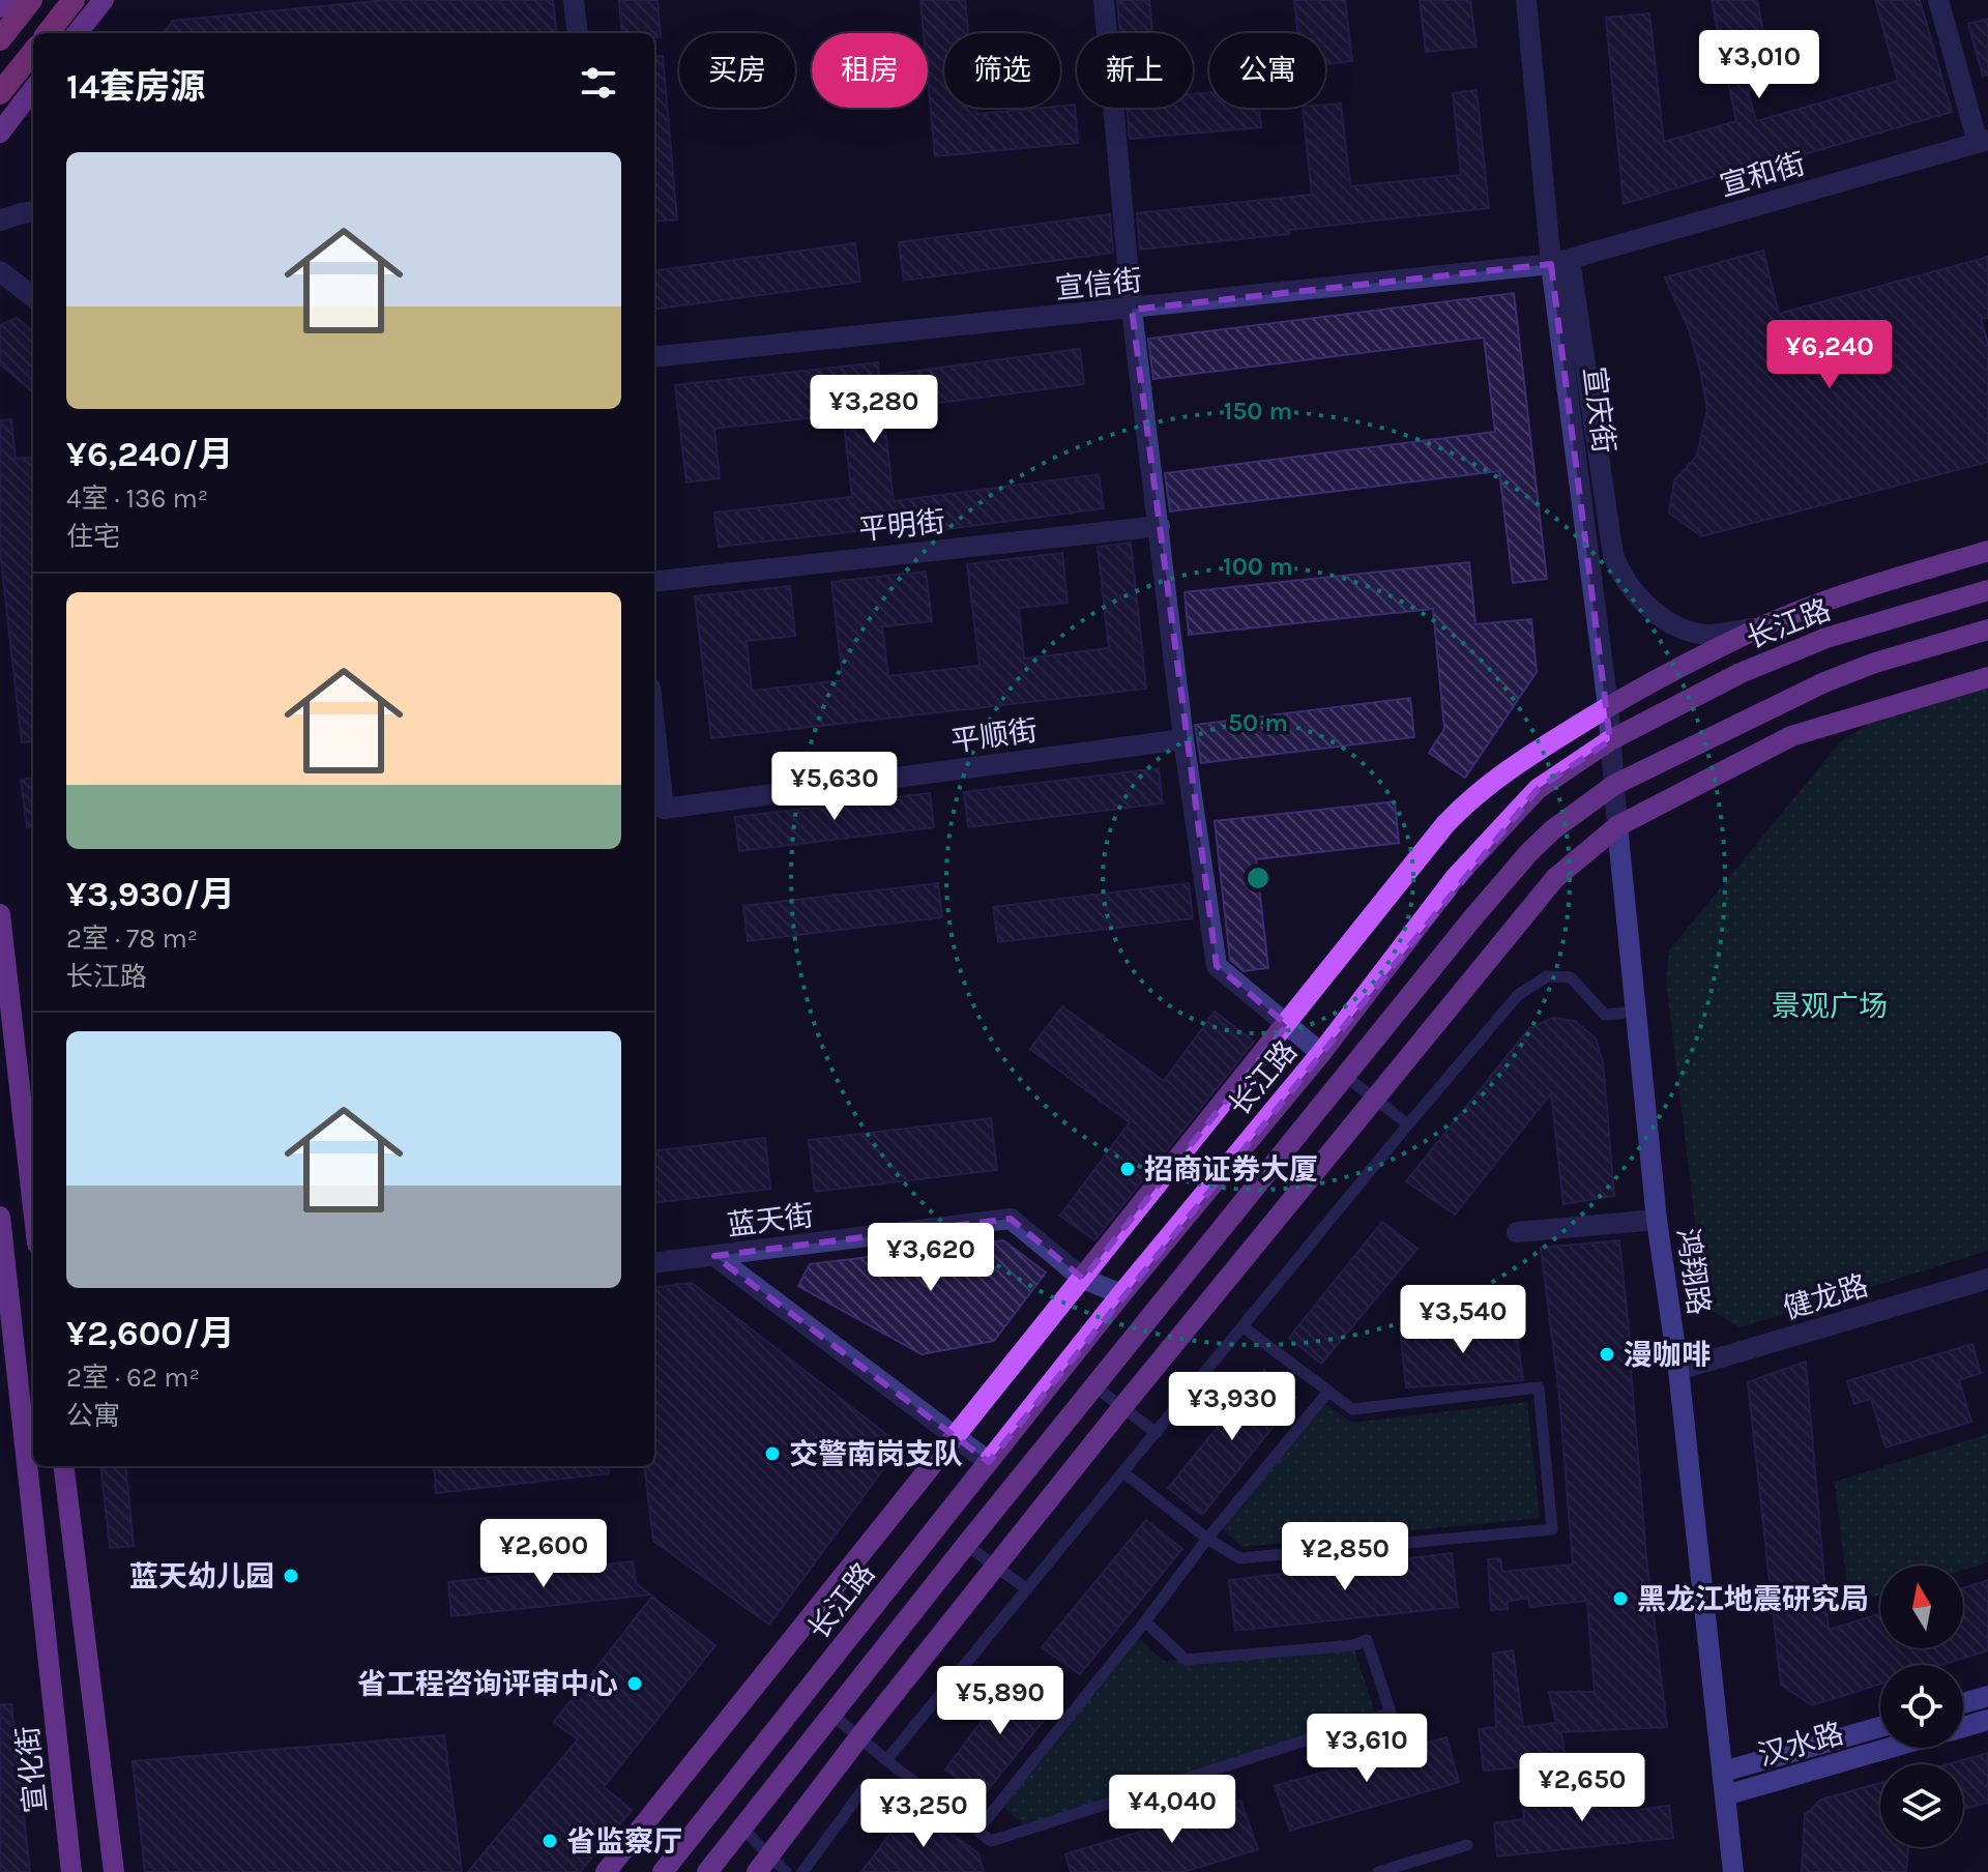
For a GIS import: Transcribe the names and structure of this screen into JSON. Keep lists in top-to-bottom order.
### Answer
{
  "streets": {
    "main road": [
      "长江路",
      "鸿翔路",
      "汉水路",
      "宣化街"
    ],
    "street": [
      "宣和街",
      "宣信街",
      "宣庆街",
      "平明街",
      "平顺街",
      "蓝天街",
      "健龙路"
    ]
  },
  "crossings": [
    ["宣和街", "宣信街"],
    ["宣和街", "宣庆街"],
    ["宣信街", "宣庆街"],
    ["宣庆街", "长江路"],
    ["宣庆街", "鸿翔路"],
    ["长江路", "蓝天街"],
    ["鸿翔路", "健龙路"],
    ["鸿翔路", "汉水路"]
  ],
  "parks": ["景观广场"],
  "places": [
    "招商证券大厦",
    "漫咖啡",
    "交警南岗支队",
    "蓝天幼儿园",
    "黑龙江地震研究局",
    "省工程咨询评审中心",
    "省监察厅"
  ],
  "north": "top",
  "page": {
    "price": [
      "¥3,010",
      "¥6,240",
      "¥3,280",
      "¥5,630",
      "¥3,620",
      "¥3,540",
      "¥3,930",
      "¥2,600",
      "¥2,850",
      "¥5,890",
      "¥3,610",
      "¥2,650",
      "¥4,040",
      "¥3,250"
    ],
    "chip": [
      "买房",
      "租房",
      "筛选",
      "新上",
      "公寓"
    ],
    "heading": "14套房源",
    "list": [
      {
        "name": "¥6,240/月",
        "note": "4室 · 136 m² · 住宅"
      },
      {
        "name": "¥3,930/月",
        "note": "2室 · 78 m² · 长江路"
      },
      {
        "name": "¥2,600/月",
        "note": "2室 · 62 m² · 公寓"
      }
    ]
  },
  "rings": ["150 m", "100 m", "50 m"]
}
